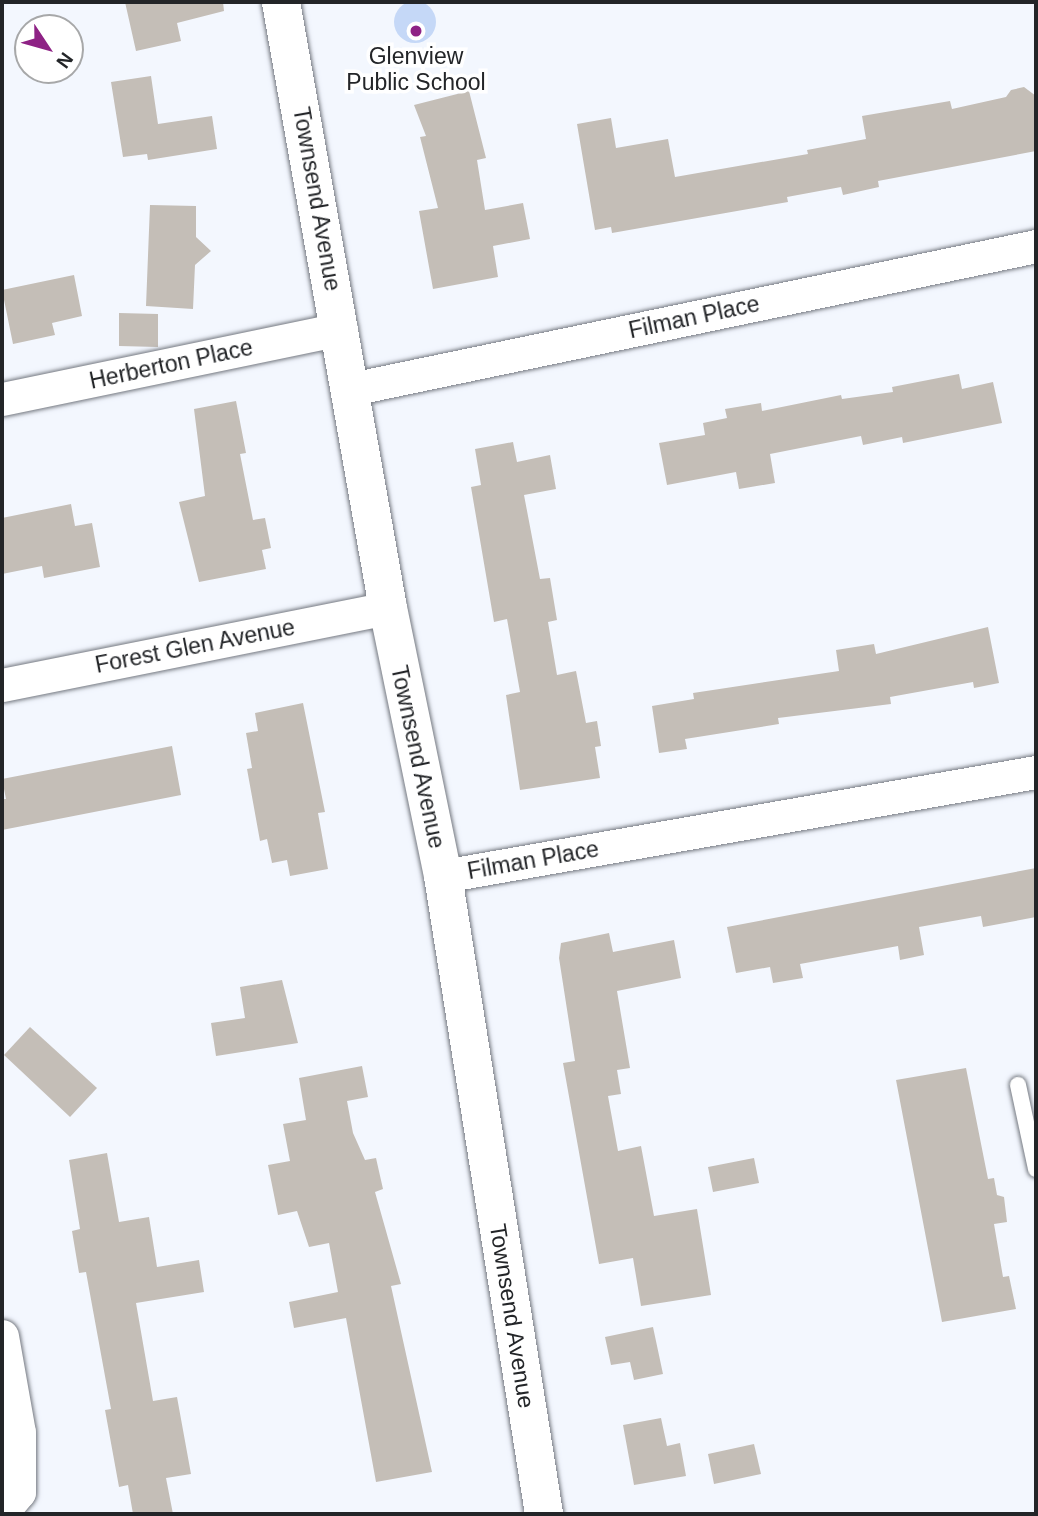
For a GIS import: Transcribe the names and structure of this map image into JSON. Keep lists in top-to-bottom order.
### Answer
{
  "streets": {
    "street": [
      "Townsend Avenue",
      "Filman Place",
      "Herberton Place",
      "Forest Glen Avenue"
    ]
  },
  "crossings": [
    ["Townsend Avenue", "Filman Place"],
    ["Townsend Avenue", "Herberton Place"],
    ["Townsend Avenue", "Forest Glen Avenue"]
  ],
  "places": ["Glenview Public School"],
  "north": "bottom right"
}
